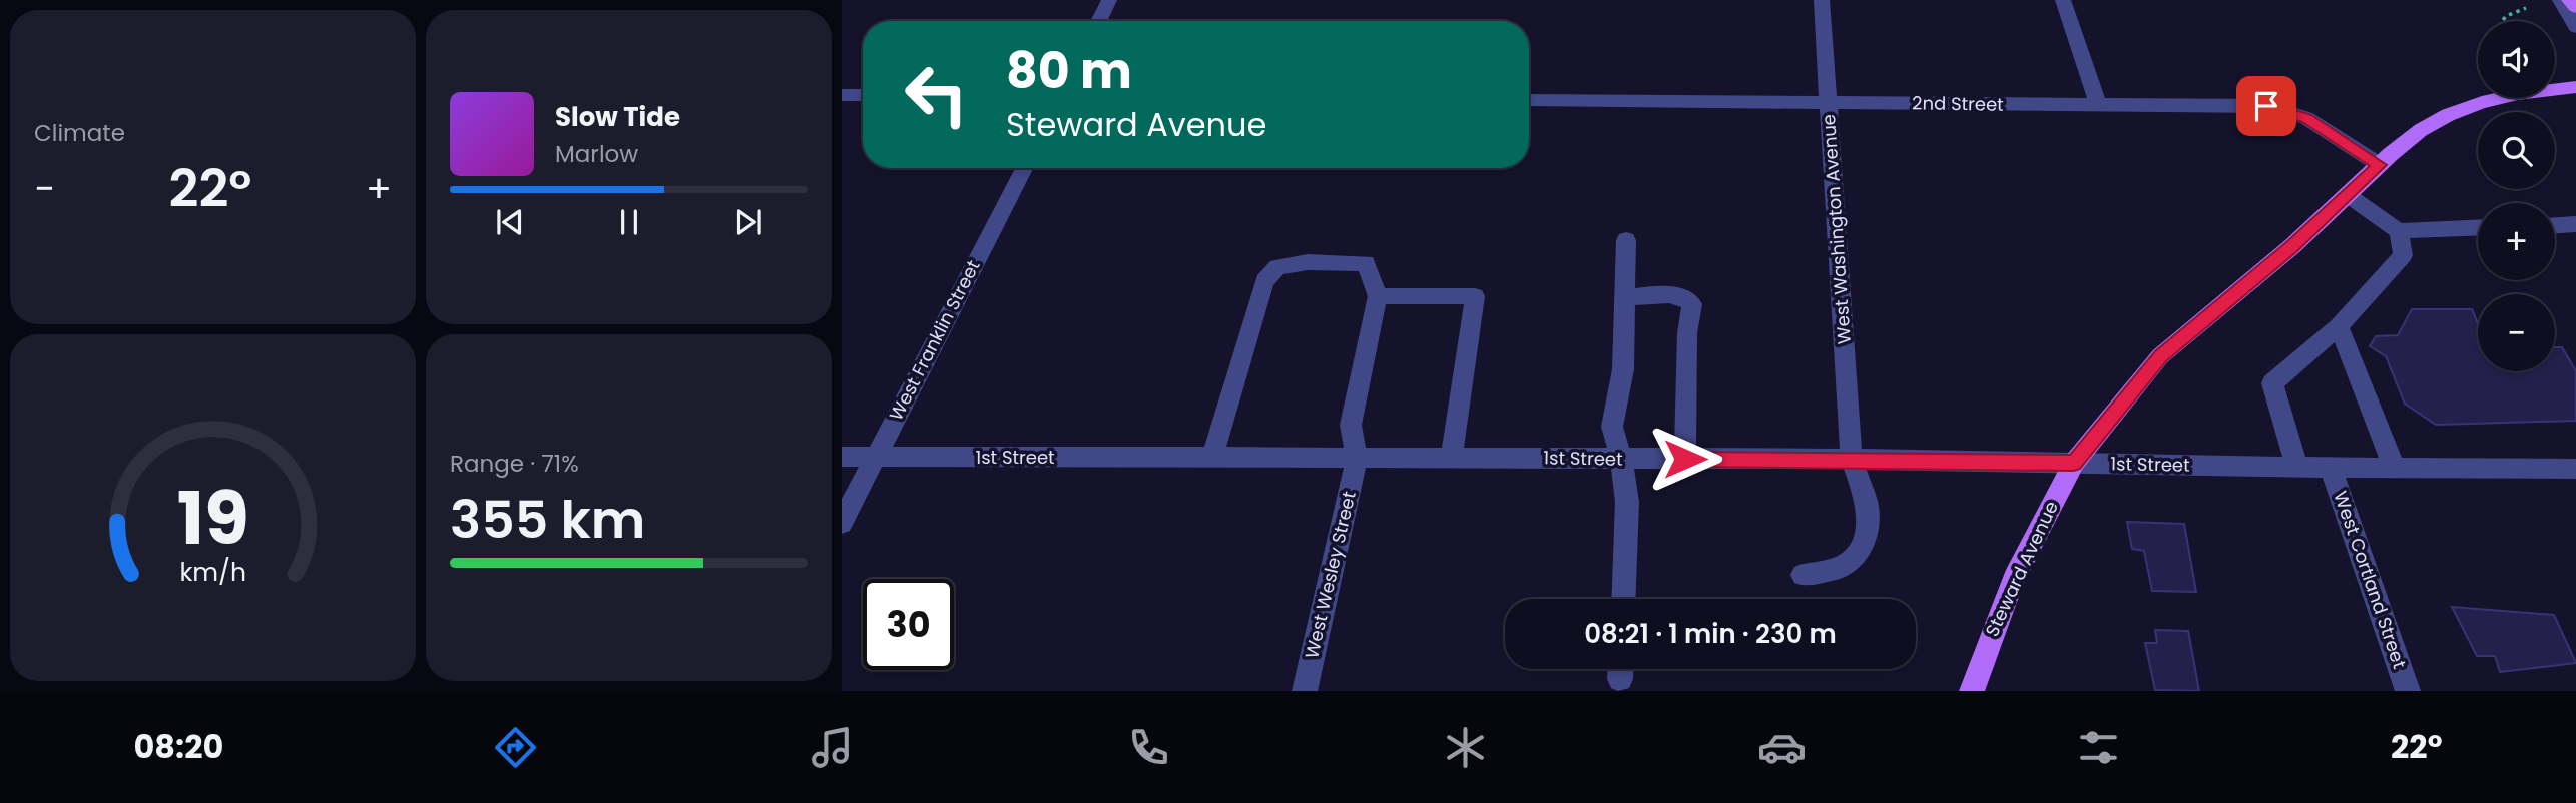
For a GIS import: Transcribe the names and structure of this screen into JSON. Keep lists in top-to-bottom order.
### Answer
{
  "streets": {
    "main road": ["Steward Avenue"],
    "street": [
      "2nd Street",
      "West Washington Avenue",
      "West Franklin Street",
      "1st Street",
      "West Wesley Street",
      "West Cortland Street"
    ]
  },
  "crossings": [
    ["2nd Street", "West Washington Avenue"],
    ["2nd Street", "Steward Avenue"],
    ["West Washington Avenue", "1st Street"],
    ["West Franklin Street", "1st Street"],
    ["1st Street", "Steward Avenue"],
    ["1st Street", "West Wesley Street"],
    ["1st Street", "West Cortland Street"]
  ],
  "page": {
    "tile": [
      "Climate",
      ["Range · 71%", "355 km"]
    ],
    "map_buttons": ["+", "−"],
    "turn": ["80 m", "Steward Avenue"],
    "song": ["Slow Tide", "Marlow"],
    "heat": ["−", "22°", "+"],
    "limit": "30",
    "trip": "08:21 · 1 min · 230 m",
    "tabs": ["08:20", "22°"],
    "gauge": ["19", "km/h"]
  }
}
